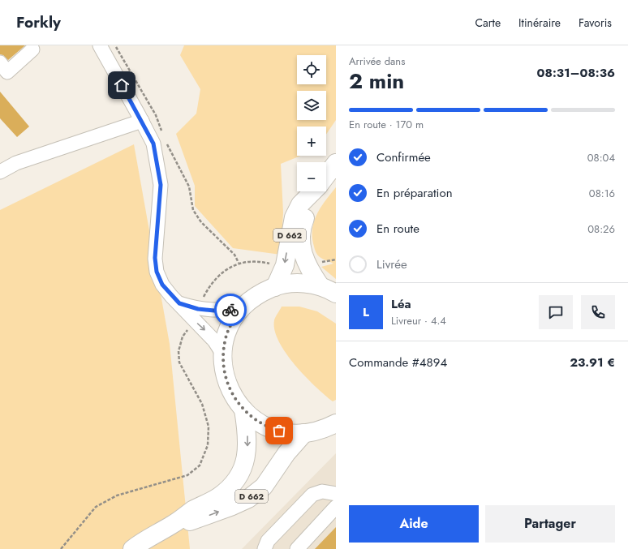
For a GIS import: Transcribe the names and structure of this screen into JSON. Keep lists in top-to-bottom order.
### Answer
{
  "streets": {
    "main road": ["D 662"]
  },
  "page": {
    "header": "Forkly",
    "nav": ["Carte", "Itinéraire", "Favoris"],
    "heading": ["2 min", "Arrivée dans", "08:31–08:36"],
    "panel": [
      "Léa",
      "Livreur · 4.4",
      "Commande #4894",
      "23.91 €"
    ],
    "map_buttons": ["+", "−"],
    "bar": "En route · 170 m",
    "list": [
      ["Confirmée", "08:04"],
      ["En préparation", "08:16"],
      ["En route", "08:26"],
      "Livrée"
    ],
    "round": "L",
    "buttons": ["Aide", "Partager"]
  }
}
